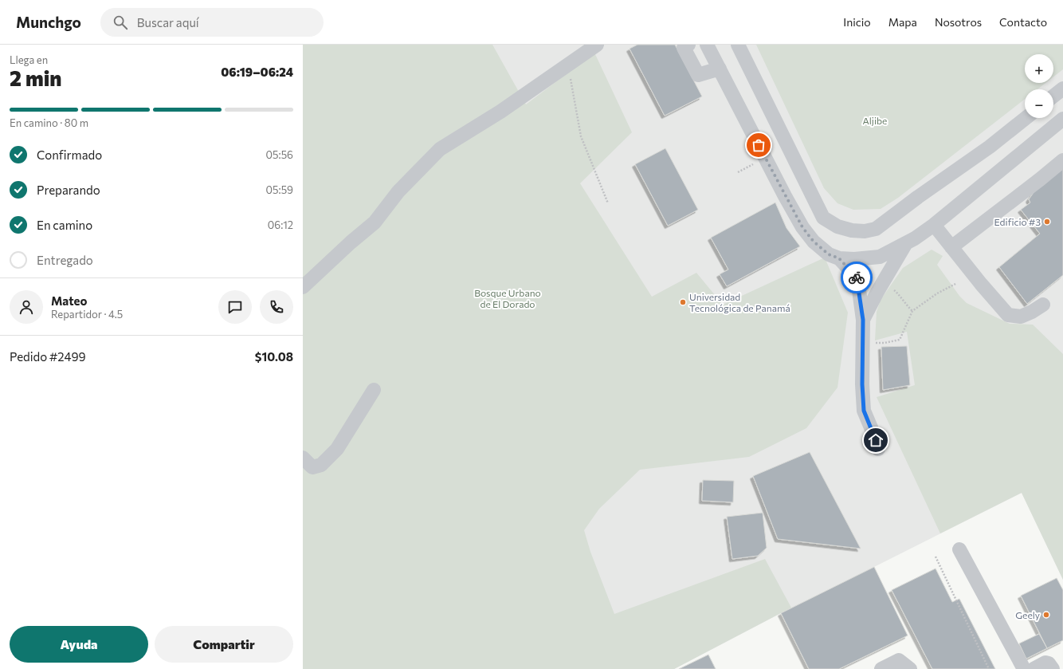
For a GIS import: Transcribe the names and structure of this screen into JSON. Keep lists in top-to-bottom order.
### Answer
{
  "parks": ["Aljibe", "Bosque Urbano de El Dorado"],
  "places": ["Edificio #3", "Universidad Tecnológica de Panamá", "Geely"],
  "page": {
    "header": "Munchgo",
    "search": "Buscar aquí",
    "nav": [
      "Inicio",
      "Mapa",
      "Nosotros",
      "Contacto"
    ],
    "heading": ["2 min", "Llega en", "06:19–06:24"],
    "panel": [
      "Mateo",
      "Repartidor · 4.5",
      "Pedido #2499",
      "$10.08"
    ],
    "map_buttons": ["+", "−"],
    "bar": "En camino · 80 m",
    "list": [
      ["Confirmado", "05:56"],
      ["Preparando", "05:59"],
      ["En camino", "06:12"],
      "Entregado"
    ],
    "buttons": ["Ayuda", "Compartir"]
  }
}
